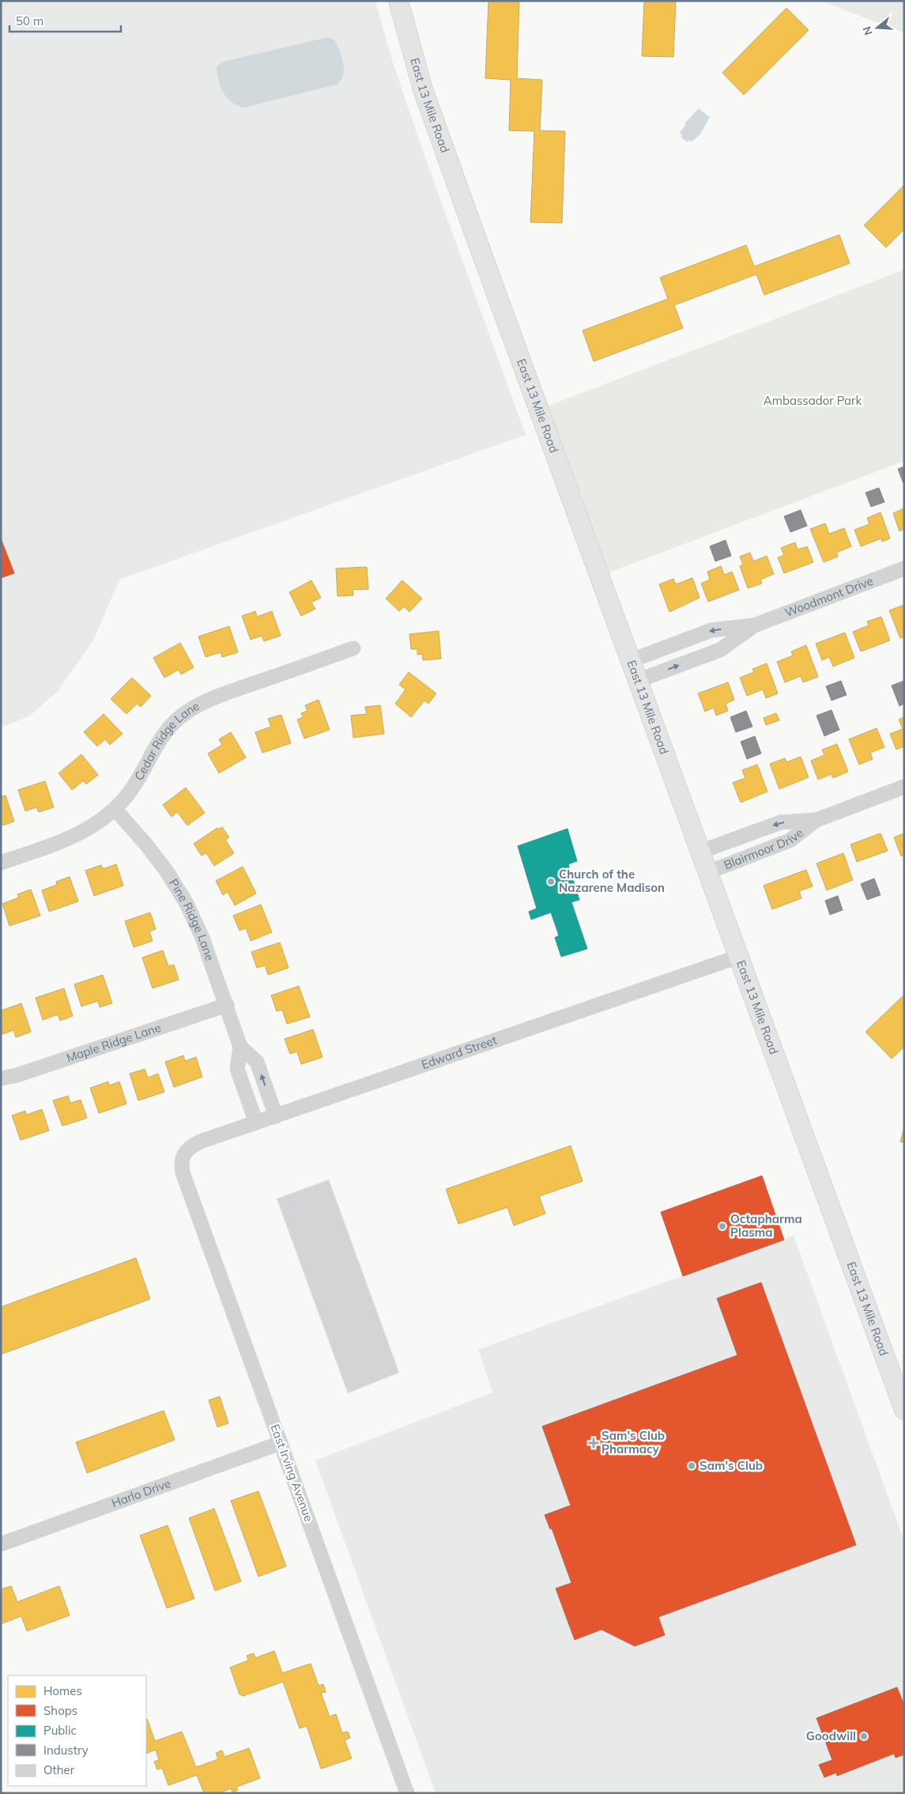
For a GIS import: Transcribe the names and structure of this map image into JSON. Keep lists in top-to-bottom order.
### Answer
{
  "streets": {
    "main road": ["East 13 Mile Road"],
    "street": [
      "Woodmont Drive",
      "Cedar Ridge Lane",
      "Blairmoor Drive",
      "Pine Ridge Lane",
      "Maple Ridge Lane",
      "Edward Street",
      "East Irving Avenue",
      "Harlo Drive"
    ]
  },
  "crossings": [
    ["East 13 Mile Road", "Woodmont Drive"],
    ["East 13 Mile Road", "Blairmoor Drive"],
    ["East 13 Mile Road", "Edward Street"],
    ["Cedar Ridge Lane", "Pine Ridge Lane"],
    ["Pine Ridge Lane", "Maple Ridge Lane"],
    ["Pine Ridge Lane", "Edward Street"],
    ["Edward Street", "East Irving Avenue"],
    ["East Irving Avenue", "Harlo Drive"]
  ],
  "parks": ["Ambassador Park"],
  "places": {
    "other": [
      "Church of the Nazarene Madison",
      "Octapharma Plasma",
      "Sam's Club",
      "Goodwill"
    ],
    "health": ["Sam's Club Pharmacy"]
  },
  "legend": [
    "Homes",
    "Shops",
    "Public",
    "Industry",
    "Other"
  ],
  "scale_bar": "50 m",
  "north": "left"
}
